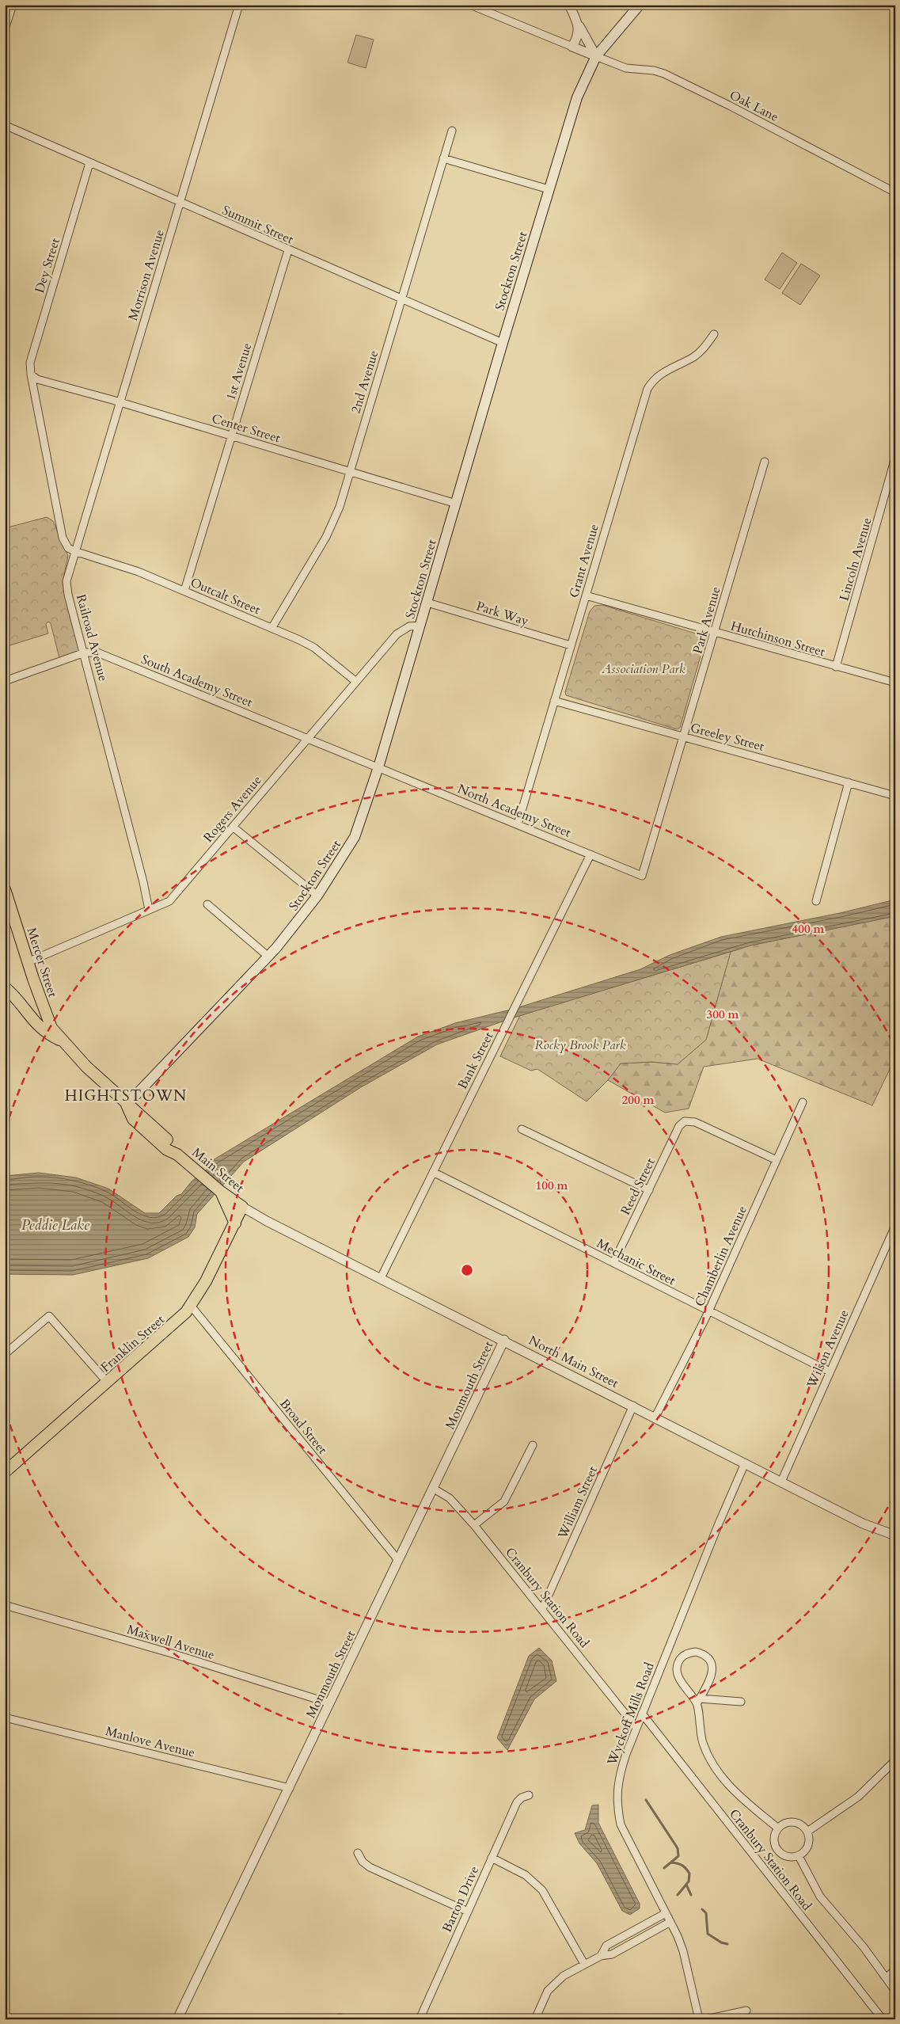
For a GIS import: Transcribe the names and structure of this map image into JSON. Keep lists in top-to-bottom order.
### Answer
{
  "streets": {
    "main road": [
      "Stockton Street",
      "Mercer Street",
      "Main Street",
      "Franklin Street"
    ],
    "street": [
      "Oak Lane",
      "Summit Street",
      "Dey Street",
      "Morrison Avenue",
      "1st Avenue",
      "2nd Avenue",
      "Center Street",
      "Lincoln Avenue",
      "Grant Avenue",
      "Outcalt Street",
      "Park Way",
      "Park Avenue",
      "Railroad Avenue",
      "Hutchinson Street",
      "South Academy Street",
      "Greeley Street",
      "Rogers Avenue",
      "North Academy Street",
      "Bank Street",
      "Reed Street",
      "Chamberlin Avenue",
      "Mechanic Street",
      "Wilson Avenue",
      "North Main Street",
      "Monmouth Street",
      "Broad Street",
      "William Street",
      "Cranbury Station Road",
      "Maxwell Avenue",
      "Wyckoff Mills Road",
      "Manlove Avenue",
      "Barton Drive"
    ]
  },
  "crossings": [
    ["Oak Lane", "Stockton Street"],
    ["Summit Street", "Dey Street"],
    ["Summit Street", "Stockton Street"],
    ["Summit Street", "Morrison Avenue"],
    ["Summit Street", "1st Avenue"],
    ["Summit Street", "2nd Avenue"],
    ["Dey Street", "Center Street"],
    ["Stockton Street", "Center Street"],
    ["Stockton Street", "Park Way"],
    ["Stockton Street", "South Academy Street"],
    ["Stockton Street", "Rogers Avenue"],
    ["Stockton Street", "North Academy Street"],
    ["Stockton Street", "Main Street"],
    ["Morrison Avenue", "Center Street"],
    ["Morrison Avenue", "Outcalt Street"],
    ["Morrison Avenue", "Railroad Avenue"],
    ["1st Avenue", "Center Street"],
    ["1st Avenue", "Outcalt Street"],
    ["2nd Avenue", "Center Street"],
    ["2nd Avenue", "Outcalt Street"],
    ["Lincoln Avenue", "Hutchinson Street"],
    ["Grant Avenue", "Park Way"],
    ["Grant Avenue", "Hutchinson Street"],
    ["Grant Avenue", "Greeley Street"],
    ["Grant Avenue", "North Academy Street"],
    ["Outcalt Street", "Railroad Avenue"],
    ["Outcalt Street", "Rogers Avenue"],
    ["Park Avenue", "Hutchinson Street"],
    ["Park Avenue", "Greeley Street"],
    ["Park Avenue", "North Academy Street"],
    ["Railroad Avenue", "South Academy Street"],
    ["Railroad Avenue", "Rogers Avenue"],
    ["South Academy Street", "Rogers Avenue"],
    ["South Academy Street", "North Academy Street"],
    ["Rogers Avenue", "Mercer Street"],
    ["North Academy Street", "Bank Street"],
    ["Mercer Street", "Main Street"],
    ["Bank Street", "Mechanic Street"],
    ["Bank Street", "North Main Street"],
    ["Main Street", "Franklin Street"],
    ["Main Street", "North Main Street"],
    ["Reed Street", "Chamberlin Avenue"],
    ["Reed Street", "Mechanic Street"],
    ["Chamberlin Avenue", "Mechanic Street"],
    ["Chamberlin Avenue", "North Main Street"],
    ["Mechanic Street", "Wilson Avenue"],
    ["Franklin Street", "North Main Street"],
    ["Franklin Street", "Broad Street"],
    ["Wilson Avenue", "North Main Street"],
    ["North Main Street", "Monmouth Street"],
    ["North Main Street", "William Street"],
    ["North Main Street", "Wyckoff Mills Road"],
    ["Monmouth Street", "Broad Street"],
    ["Monmouth Street", "Cranbury Station Road"],
    ["Monmouth Street", "Maxwell Avenue"],
    ["Monmouth Street", "Manlove Avenue"],
    ["William Street", "Cranbury Station Road"],
    ["Cranbury Station Road", "Wyckoff Mills Road"]
  ],
  "districts": ["HIGHTSTOWN"],
  "water": ["Peddie Lake"],
  "parks": ["Association Park", "Rocky Brook Park"],
  "rings": [
    "400 m",
    "300 m",
    "200 m",
    "100 m"
  ]
}
